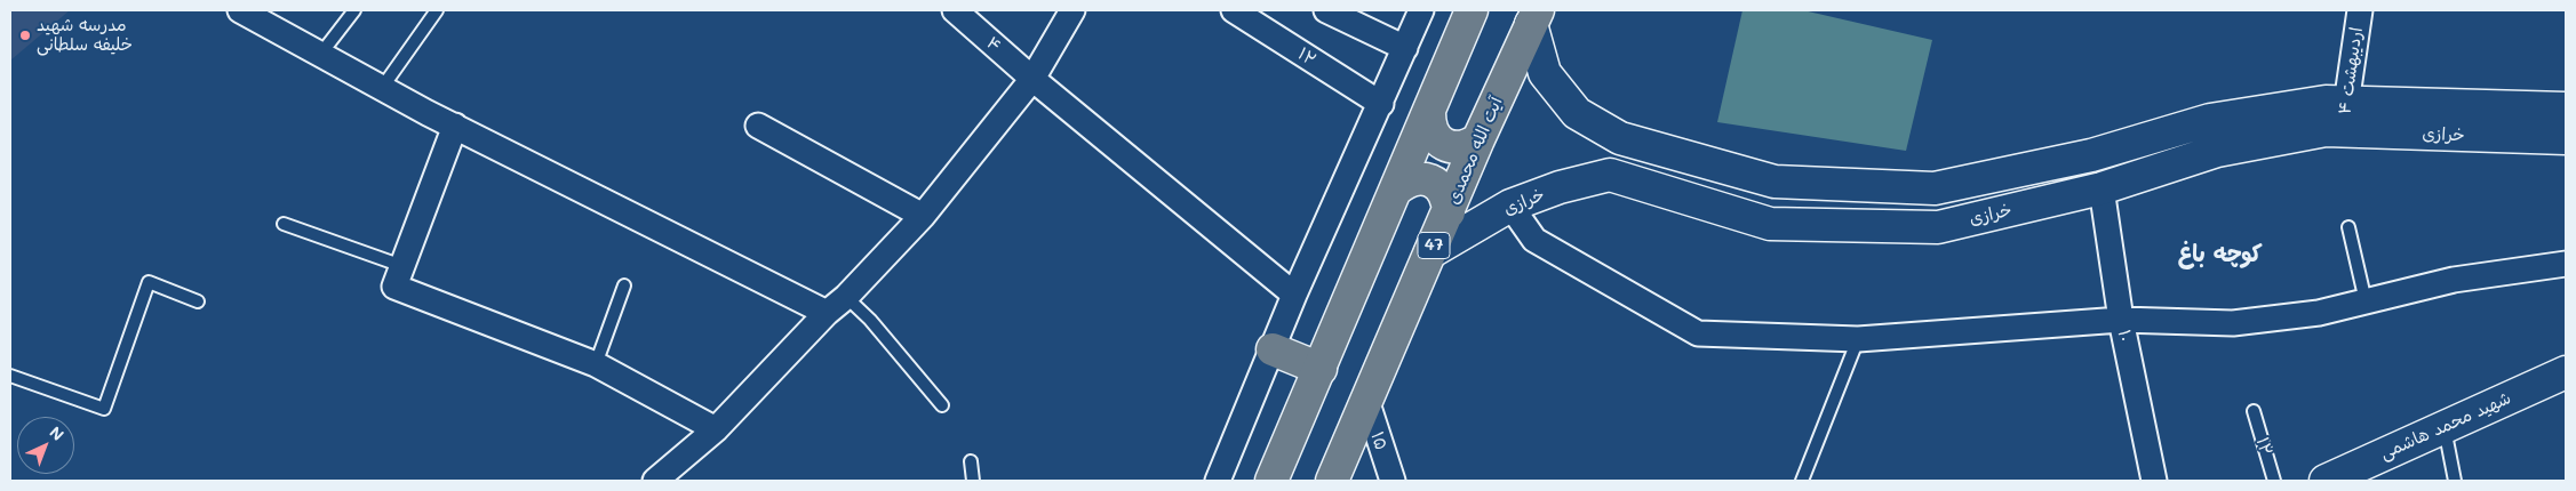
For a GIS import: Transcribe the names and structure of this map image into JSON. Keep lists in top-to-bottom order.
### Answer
{
  "streets": {
    "main road": ["آیت الله محمدی", "47"],
    "street": [
      "۴",
      "۱۲",
      "اردیبهشت ۴",
      "خرازی",
      "۱۰",
      "شهید محمد هاشمی",
      "۱۵"
    ]
  },
  "crossings": [
    ["اردیبهشت ۴", "خرازی"],
    ["خرازی", "آیت الله محمدی"],
    ["خرازی", "۱۰"],
    ["آیت الله محمدی", "۱۵"]
  ],
  "districts": ["کوچه باغ"],
  "places": ["مدرسه شهید خلیفه سلطانی"],
  "north": "top right"
}
